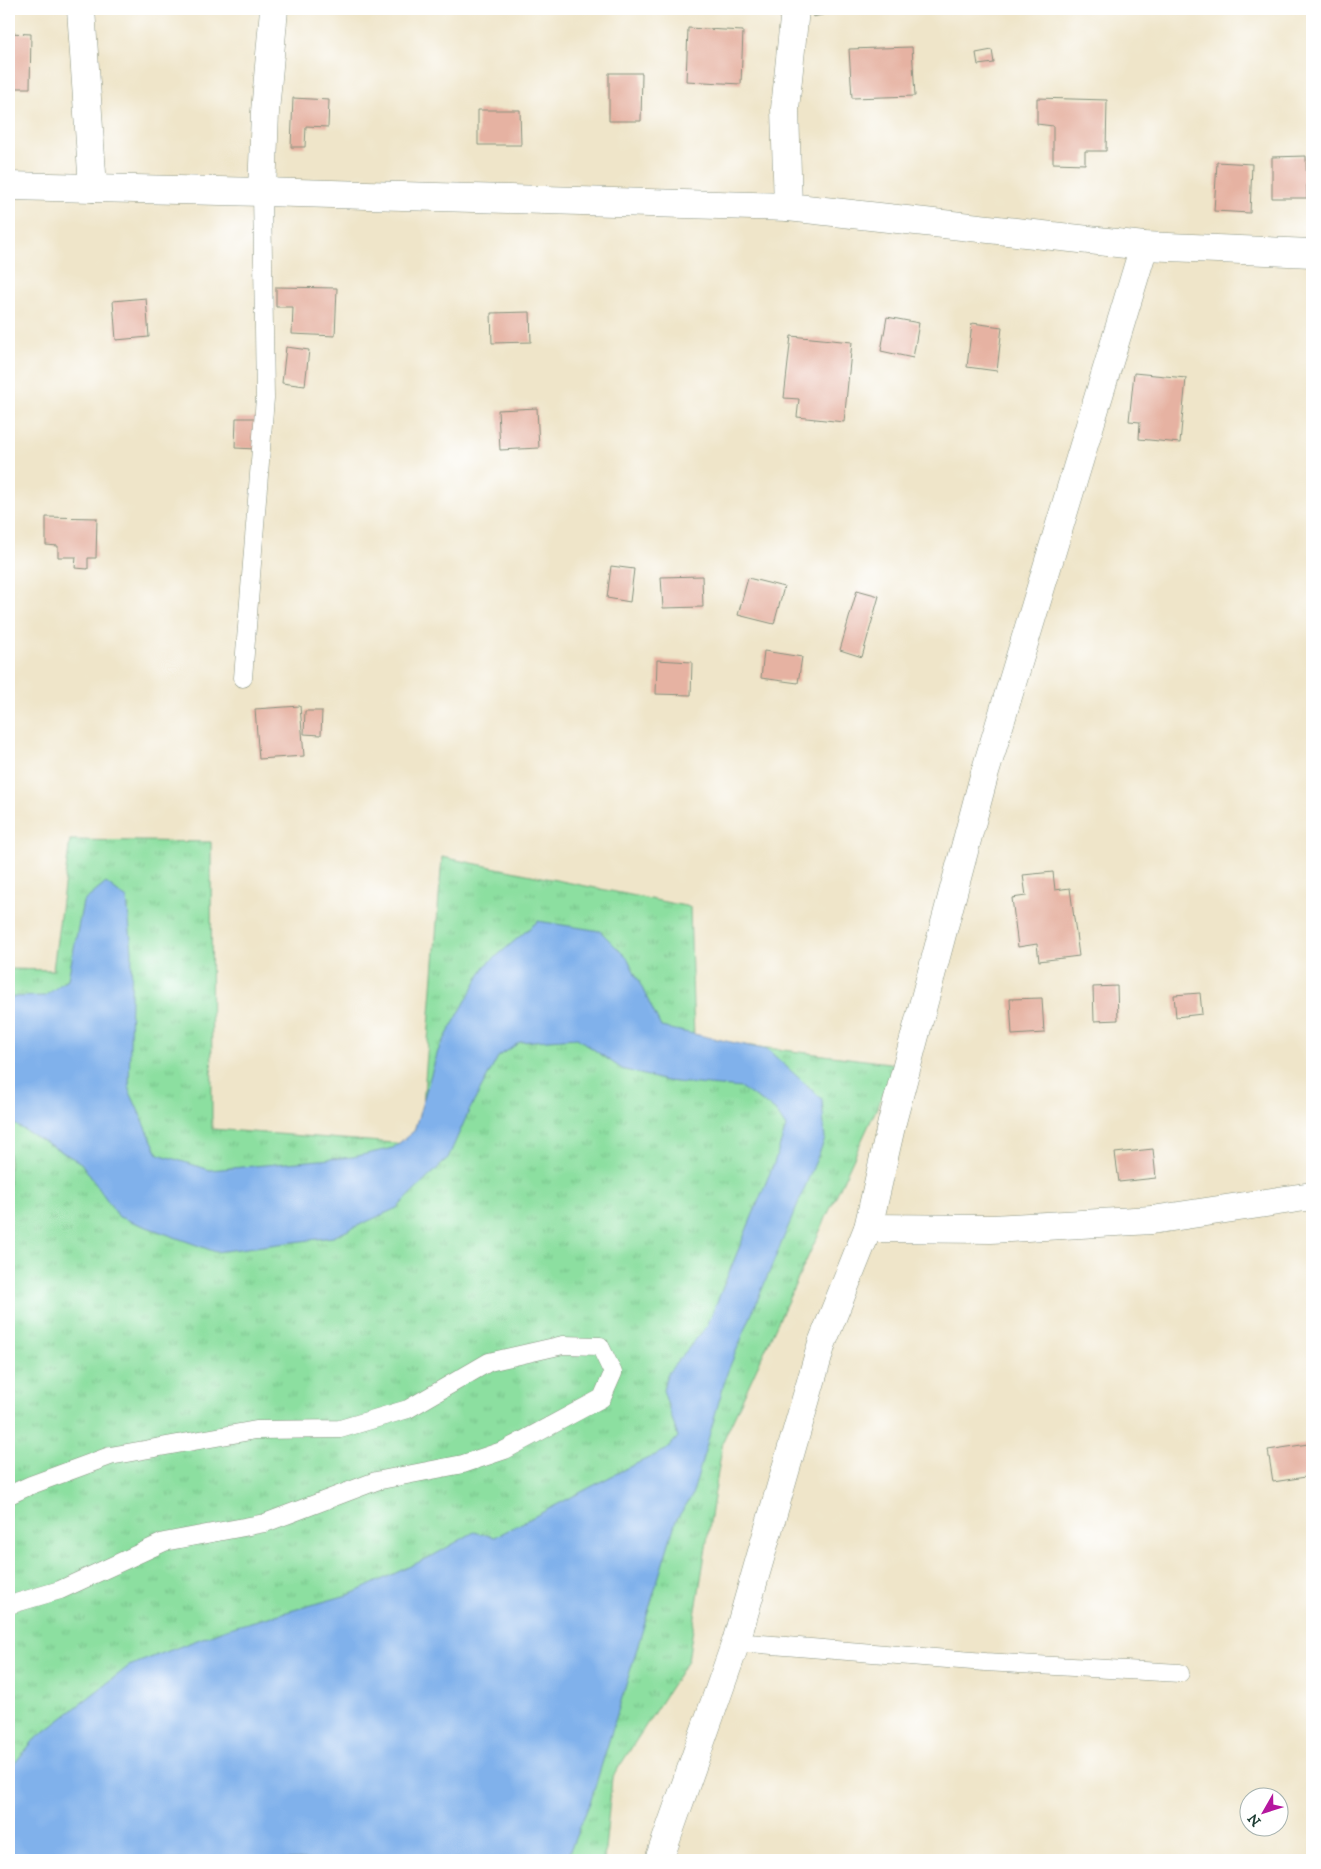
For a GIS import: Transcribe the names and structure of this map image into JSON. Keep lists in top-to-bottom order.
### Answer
{
  "north": "bottom left"
}
